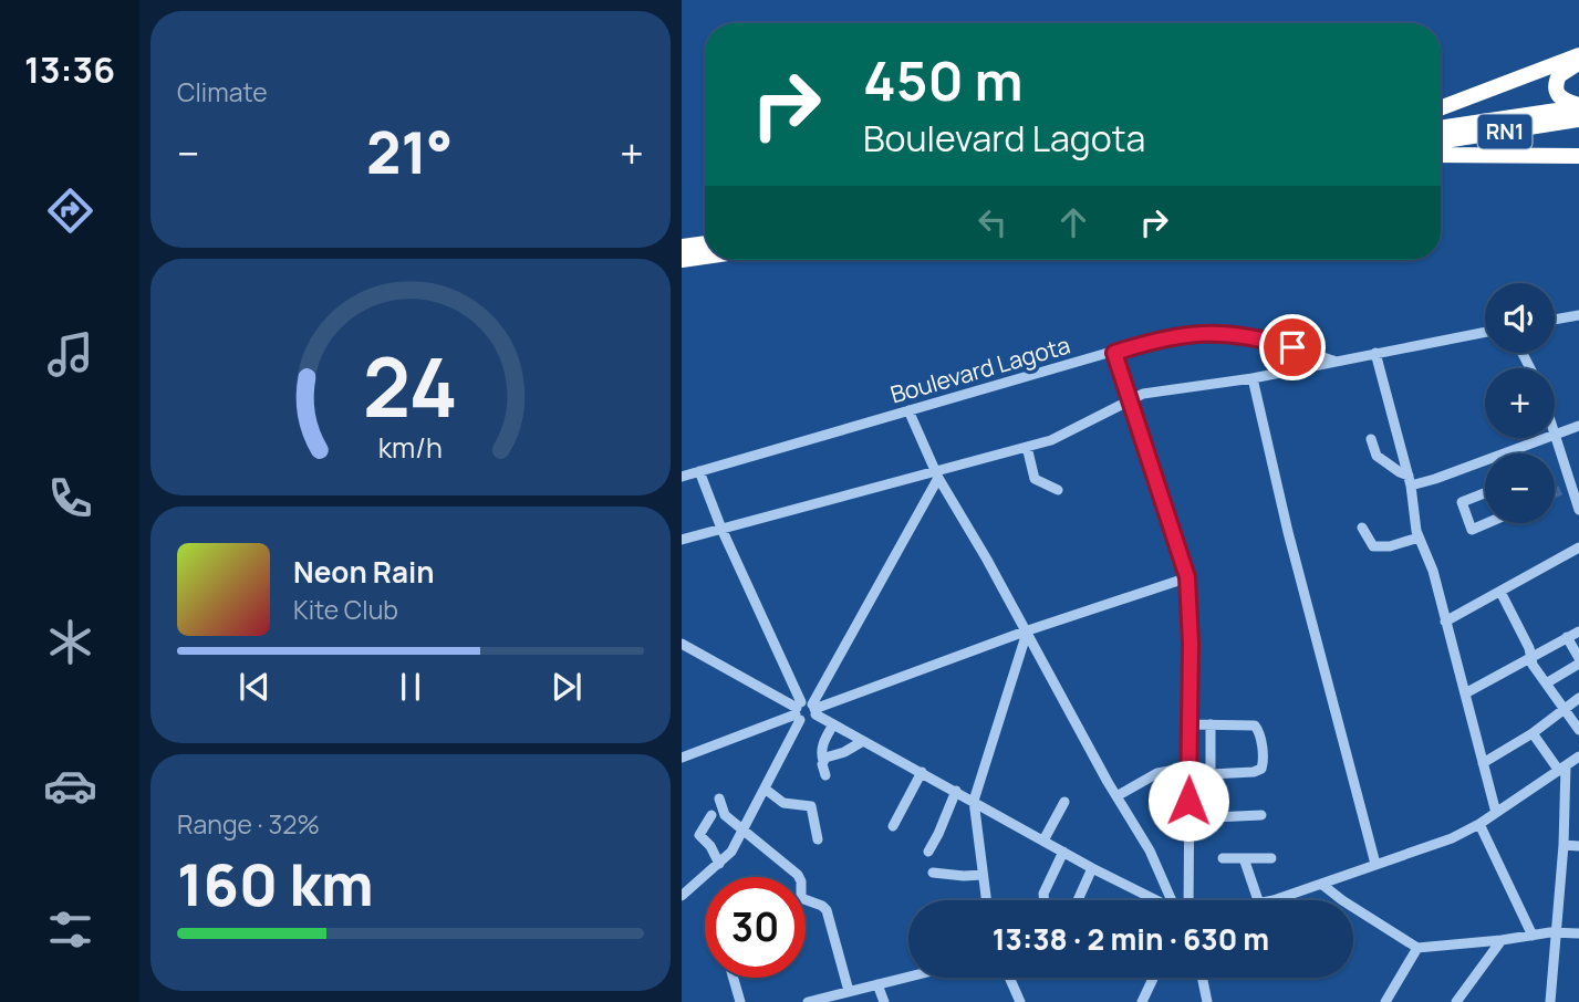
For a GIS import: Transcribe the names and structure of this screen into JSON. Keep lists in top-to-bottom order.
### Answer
{
  "streets": {
    "highway": ["RN1"],
    "street": ["Boulevard Lagota"]
  },
  "page": {
    "tabs": "13:36",
    "tile": [
      "Climate",
      ["Range · 32%", "160 km"]
    ],
    "turn": ["450 m", "Boulevard Lagota"],
    "heat": ["−", "21°", "+"],
    "map_buttons": ["+", "−"],
    "song": ["Neon Rain", "Kite Club"],
    "limit": "30",
    "trip": "13:38 · 2 min · 630 m",
    "gauge": ["24", "km/h"]
  }
}
